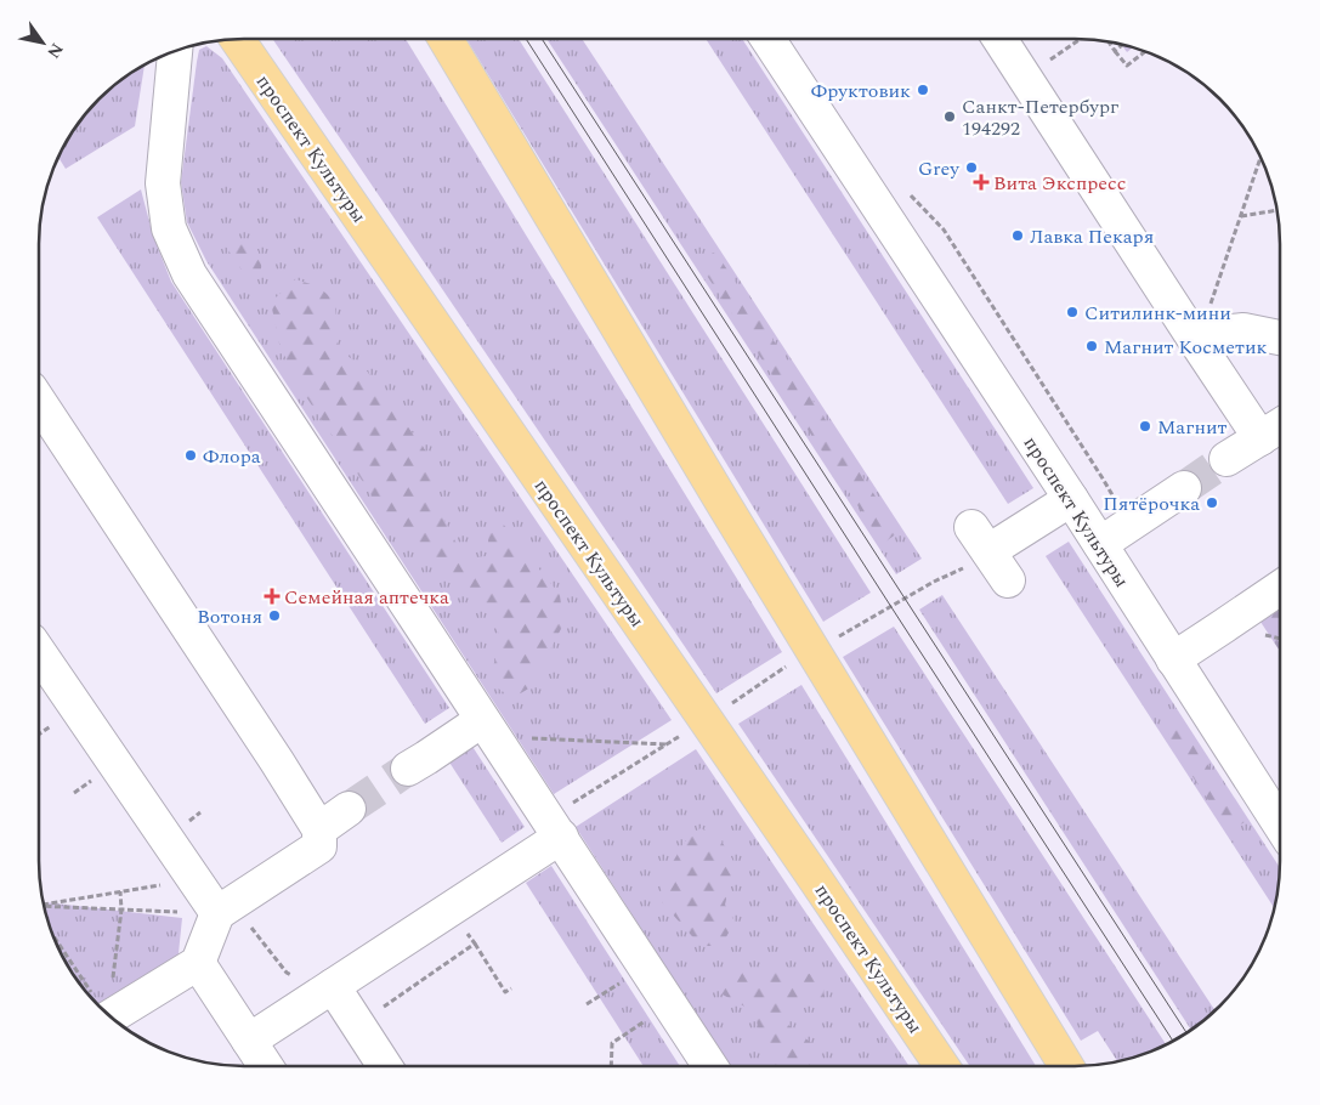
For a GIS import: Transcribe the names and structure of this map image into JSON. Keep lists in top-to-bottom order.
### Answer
{
  "streets": {
    "main road": ["проспект Культуры"]
  },
  "places": {
    "other": [
      "Фруктовик",
      "Санкт-Петербург 194292",
      "Grey",
      "Лавка Пекаря",
      "Ситилинк-мини",
      "Магнит Косметик",
      "Магнит",
      "Флора",
      "Пятёрочка",
      "Вотоня"
    ],
    "health": ["Вита Экспресс", "Семейная аптечка"]
  },
  "north": "bottom right"
}
